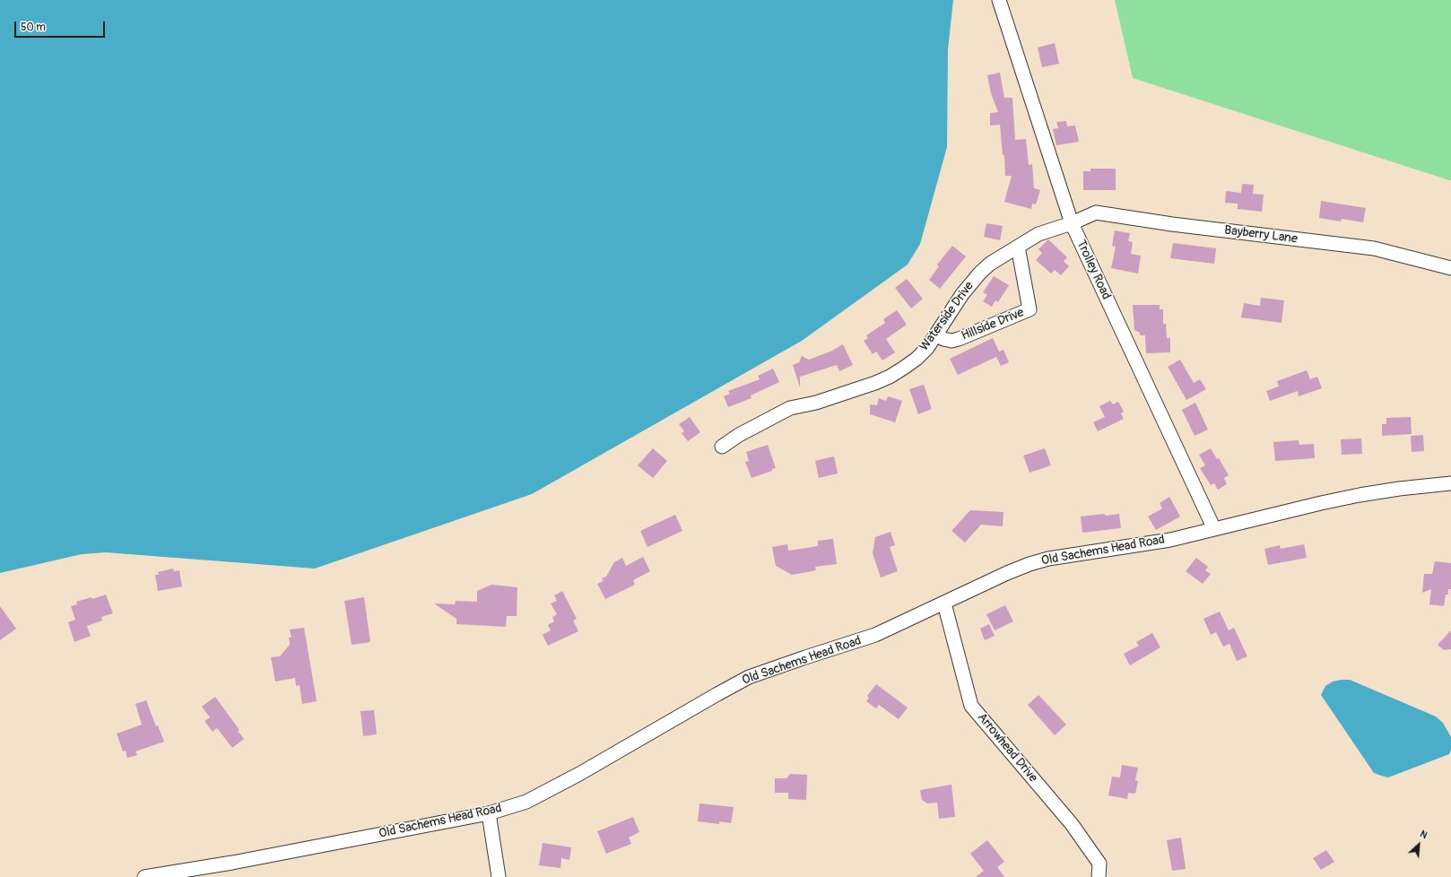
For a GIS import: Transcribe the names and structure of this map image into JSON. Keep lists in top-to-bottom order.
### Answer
{
  "streets": {
    "street": [
      "Bayberry Lane",
      "Trolley Road",
      "Waterside Drive",
      "Hillside Drive",
      "Old Sachems Head Road",
      "Arrowhead Drive"
    ]
  },
  "crossings": [
    ["Bayberry Lane", "Trolley Road"],
    ["Bayberry Lane", "Waterside Drive"],
    ["Trolley Road", "Waterside Drive"],
    ["Trolley Road", "Old Sachems Head Road"],
    ["Waterside Drive", "Hillside Drive"],
    ["Old Sachems Head Road", "Arrowhead Drive"]
  ],
  "scale_bar": "50 m",
  "north": "top right"
}
